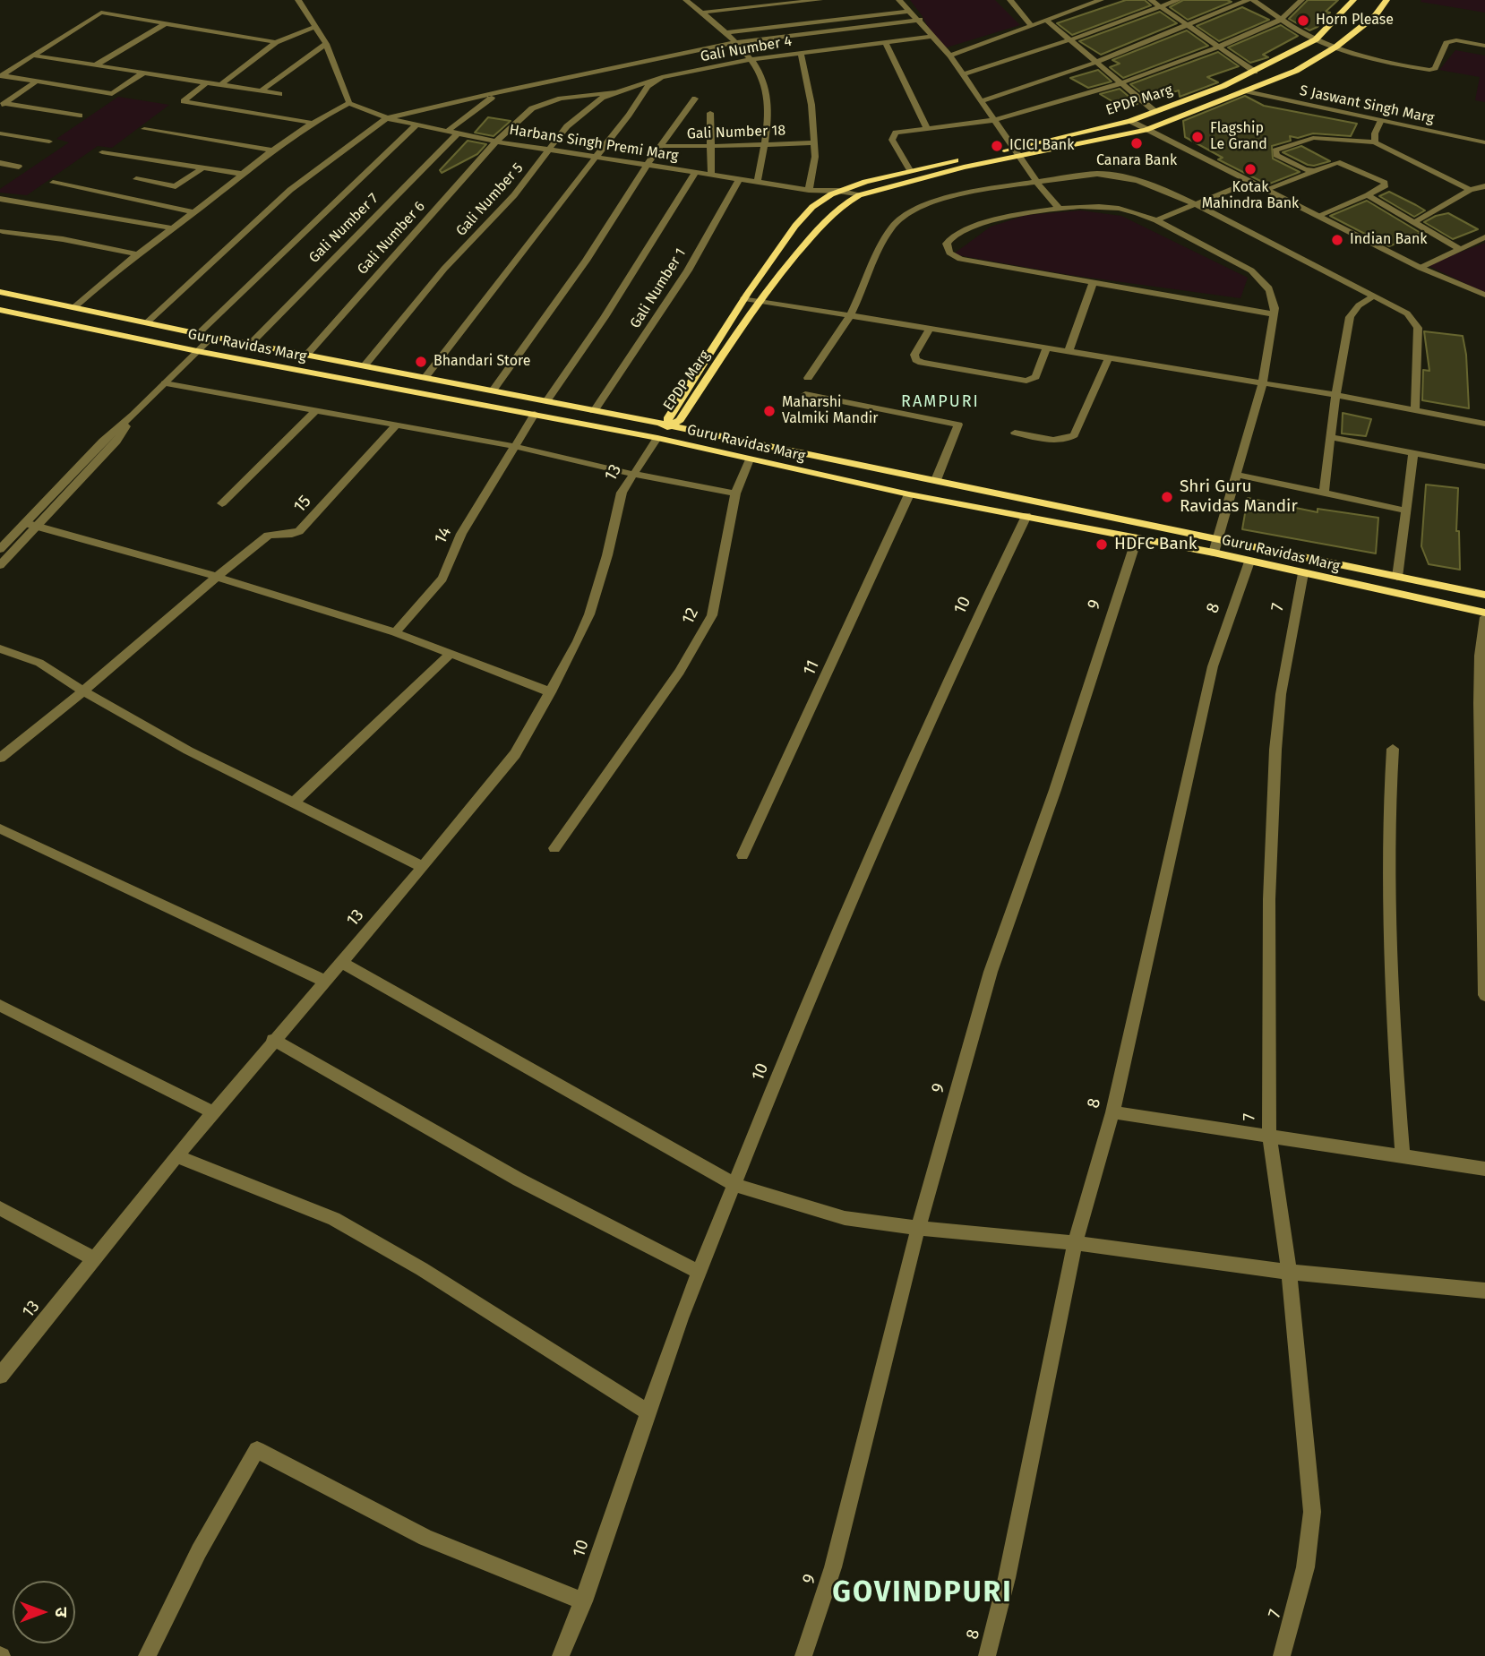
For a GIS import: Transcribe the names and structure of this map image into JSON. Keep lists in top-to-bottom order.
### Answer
{
  "streets": {
    "main road": ["EPDP Marg", "Guru Ravidas Marg"],
    "street": [
      "Gali Number 4",
      "S Jaswant Singh Marg",
      "Gali Number 18",
      "Harbans Singh Premi Marg",
      "Gali Number 5",
      "Gali Number 7",
      "Gali Number 6",
      "Gali Number 1",
      "13",
      "15",
      "14",
      "9",
      "10",
      "7",
      "8",
      "12",
      "11"
    ]
  },
  "crossings": [
    ["Gali Number 4", "Gali Number 5"],
    ["EPDP Marg", "S Jaswant Singh Marg"],
    ["EPDP Marg", "Harbans Singh Premi Marg"],
    ["EPDP Marg", "Guru Ravidas Marg"],
    ["Harbans Singh Premi Marg", "Gali Number 5"],
    ["Harbans Singh Premi Marg", "Gali Number 7"],
    ["Harbans Singh Premi Marg", "Gali Number 6"],
    ["Harbans Singh Premi Marg", "Gali Number 1"],
    ["Gali Number 5", "Gali Number 6"],
    ["Gali Number 5", "Guru Ravidas Marg"],
    ["Gali Number 7", "Guru Ravidas Marg"],
    ["Gali Number 6", "Guru Ravidas Marg"],
    ["Gali Number 1", "Guru Ravidas Marg"],
    ["Guru Ravidas Marg", "13"],
    ["Guru Ravidas Marg", "14"],
    ["Guru Ravidas Marg", "9"],
    ["Guru Ravidas Marg", "10"],
    ["Guru Ravidas Marg", "7"],
    ["Guru Ravidas Marg", "8"],
    ["Guru Ravidas Marg", "12"],
    ["Guru Ravidas Marg", "11"]
  ],
  "districts": ["RAMPURI", "GOVINDPURI"],
  "places": [
    "Horn Please",
    "Flagship Le Grand",
    "Canara Bank",
    "ICICI Bank",
    "Kotak Mahindra Bank",
    "Indian Bank",
    "Bhandari Store",
    "Maharshi Valmiki Mandir",
    "Shri Guru Ravidas Mandir",
    "HDFC Bank"
  ],
  "north": "right"
}
